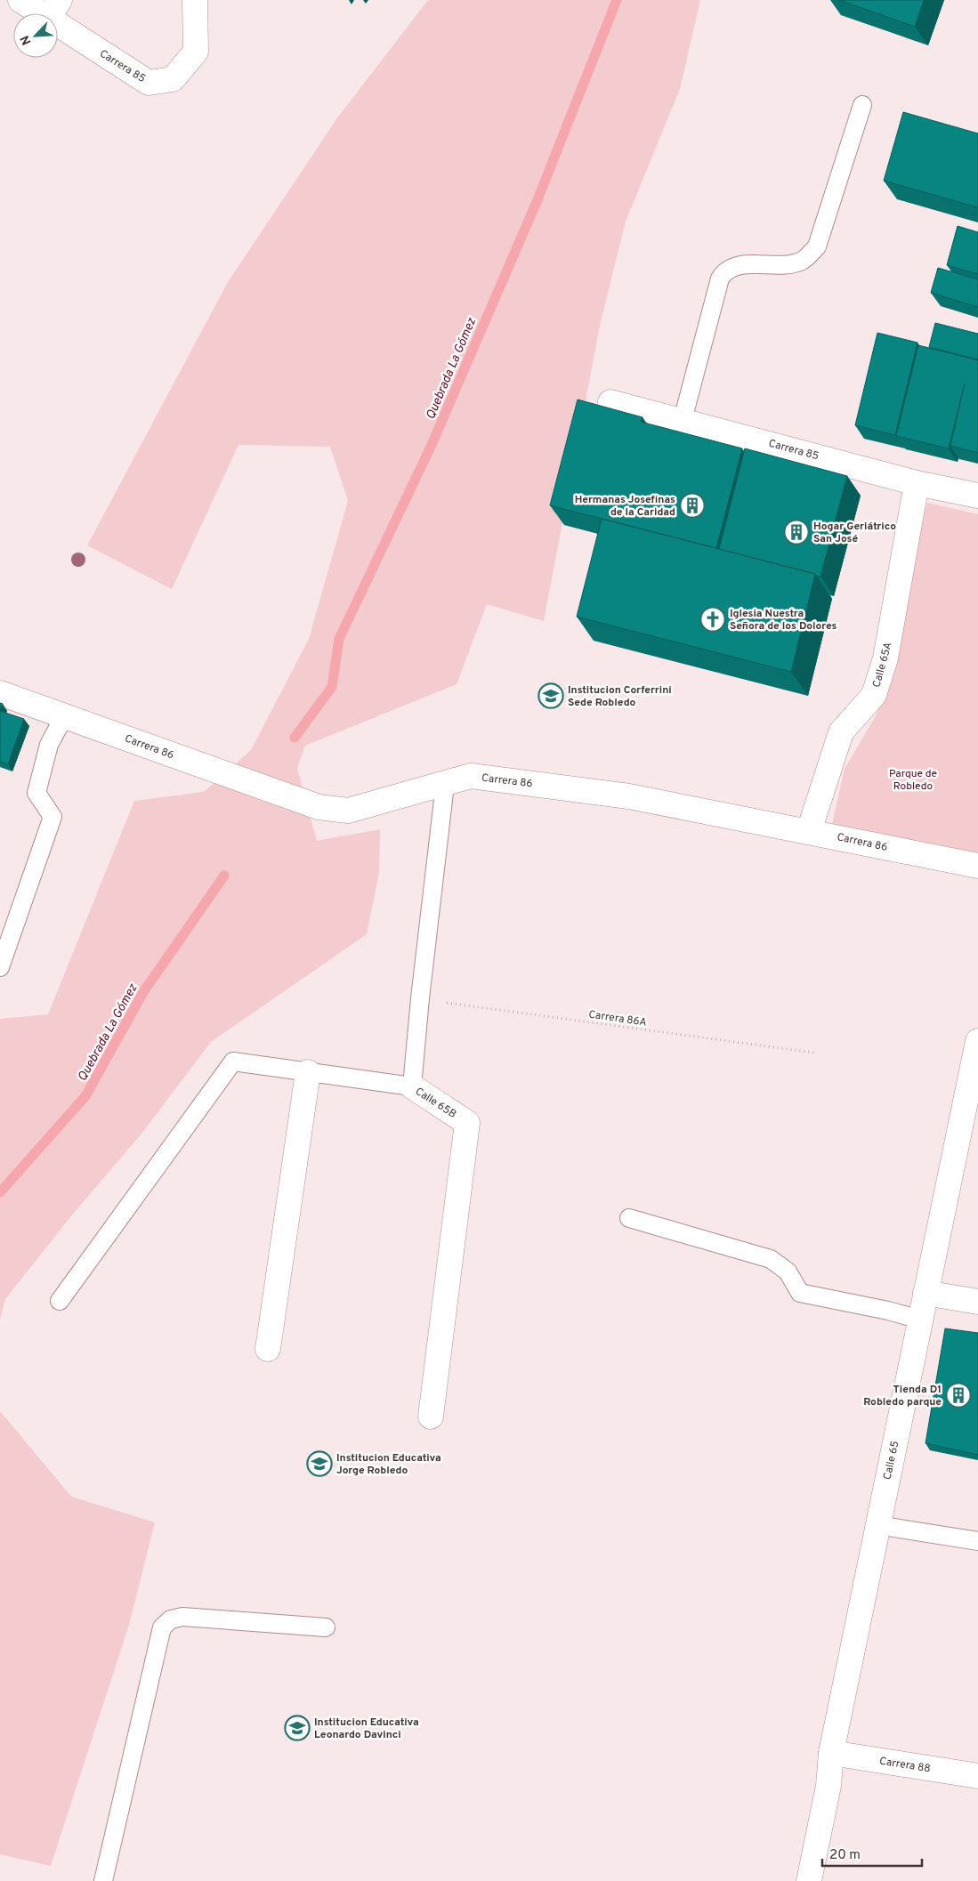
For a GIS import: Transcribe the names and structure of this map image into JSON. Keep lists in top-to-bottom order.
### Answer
{
  "streets": {
    "street": [
      "Carrera 85",
      "Calle 65A",
      "Carrera 86",
      "Calle 65B",
      "Calle 65",
      "Carrera 88"
    ],
    "path": ["Carrera 86A"]
  },
  "crossings": [
    ["Carrera 85", "Calle 65A"],
    ["Calle 65A", "Carrera 86"],
    ["Carrera 86", "Calle 65B"],
    ["Carrera 86A", "Calle 65B"],
    ["Calle 65", "Carrera 88"]
  ],
  "water": ["Quebrada La Gómez"],
  "parks": ["Parque de Robledo"],
  "places": {
    "building": ["Hermanas Josefinas de la Caridad", "Hogar Geriátrico San José", "Tienda D1 Robledo parque"],
    "church": ["Iglesia Nuestra Señora de los Dolores"],
    "school or university": ["Institucion Corferrini Sede Robledo", "Institucion Educativa Jorge Robledo", "Institucion Educativa Leonardo Davinci"]
  },
  "scale_bar": "20 m",
  "north": "bottom left"
}
